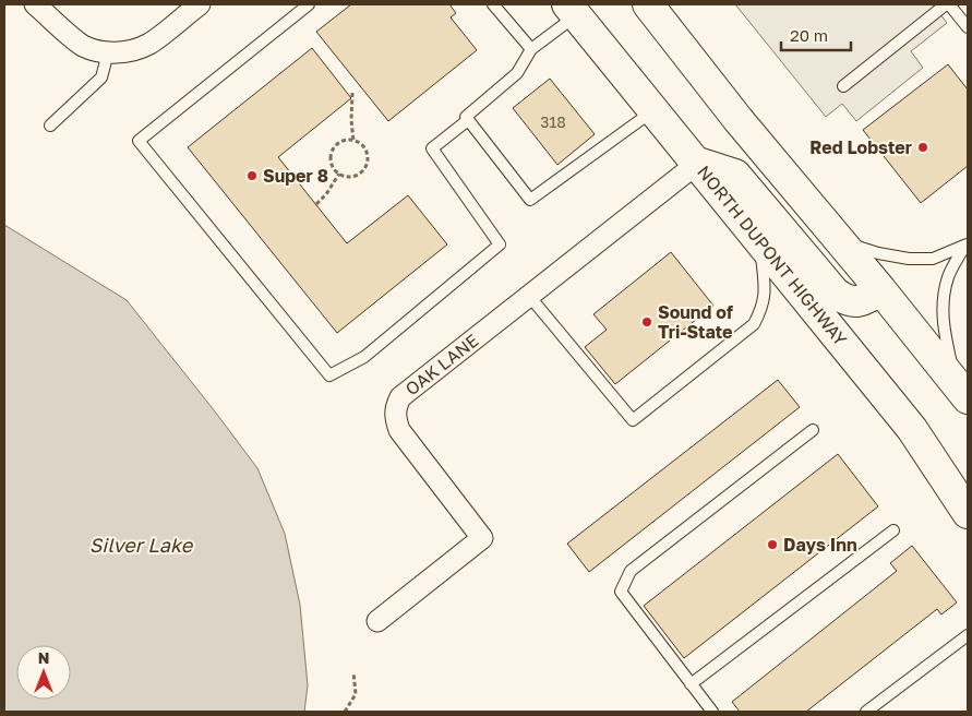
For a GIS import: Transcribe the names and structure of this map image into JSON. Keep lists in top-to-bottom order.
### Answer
{
  "streets": {
    "highway": ["NORTH DUPONT HIGHWAY"],
    "street": ["OAK LANE"]
  },
  "crossings": [
    ["NORTH DUPONT HIGHWAY", "OAK LANE"]
  ],
  "water": ["Silver Lake"],
  "places": [
    "Red Lobster",
    "Super 8",
    "Sound of Tri-State",
    "Days Inn"
  ],
  "house_numbers": ["318"],
  "scale_bar": "20 m",
  "north": "top"
}
